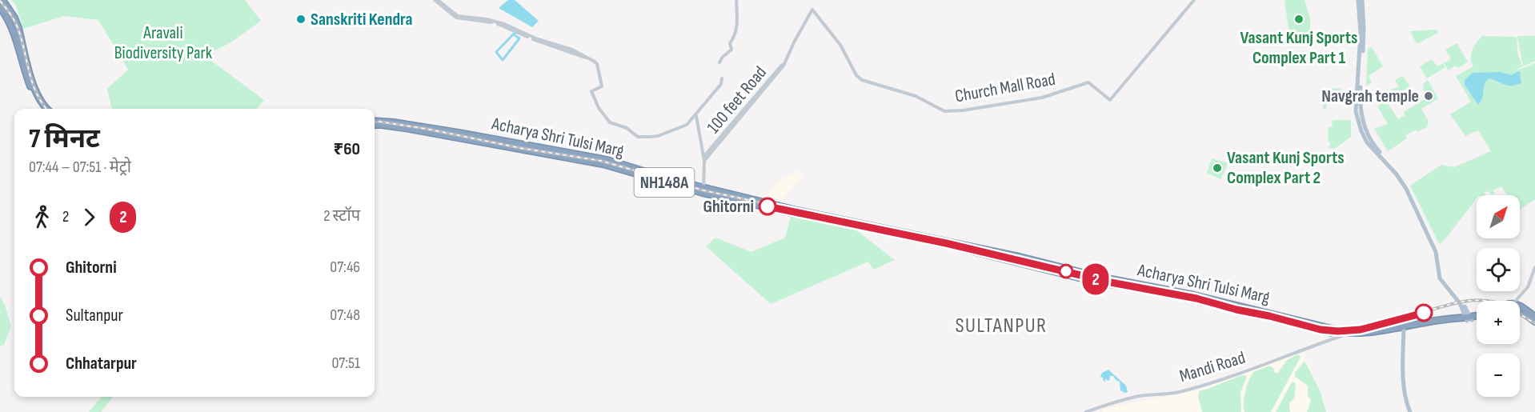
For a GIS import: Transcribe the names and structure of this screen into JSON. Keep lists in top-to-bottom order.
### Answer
{
  "streets": {
    "highway": ["Acharya Shri Tulsi Marg", "NH148A"],
    "street": ["Church Mall Road", "100 feet Road", "Mandi Road"]
  },
  "crossings": [
    ["Church Mall Road", "100 feet Road"],
    ["Acharya Shri Tulsi Marg", "NH148A"],
    ["Acharya Shri Tulsi Marg", "Mandi Road"],
    ["NH148A", "Mandi Road"]
  ],
  "districts": ["SULTANPUR"],
  "parks": ["Aravali Biodiversity Park"],
  "places": [
    "Sanskriti Kendra",
    "Vasant Kunj Sports Complex Part 1",
    "Navgrah temple",
    "Vasant Kunj Sports Complex Part 2",
    "Ghitorni"
  ],
  "lines": ["metro line 2"],
  "north": "top right",
  "page": {
    "on_map": "2",
    "heading": ["7 मिनट", "07:44 – 07:51 · मेट्रो", "₹60"],
    "legs": ["2", "2", "2 स्टॉप"],
    "map_buttons": ["+", "−"],
    "list": [
      {
        "name": "Ghitorni",
        "value": "07:46"
      },
      {
        "name": "Sultanpur",
        "value": "07:48"
      },
      {
        "name": "Chhatarpur",
        "value": "07:51"
      }
    ]
  }
}
